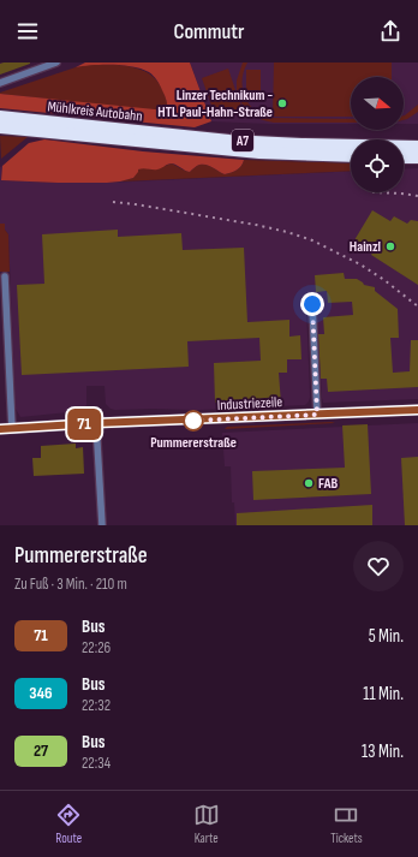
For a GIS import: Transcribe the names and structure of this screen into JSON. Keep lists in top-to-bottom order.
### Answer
{
  "streets": {
    "highway": ["Mühlkreis Autobahn", "A7"],
    "main road": ["Industriezeile"]
  },
  "places": [
    "Linzer Technikum - HTL Paul-Hahn-Straße",
    "Hainzl",
    "Pummererstraße",
    "FAB"
  ],
  "lines": ["bus line 71"],
  "north": "right",
  "page": {
    "header": "Commutr",
    "on_map": "71",
    "heading": ["Pummererstraße", "Zu Fuß · 3 Min. · 210 m"],
    "list": [
      {
        "mark": "71",
        "name": "Bus",
        "note": "22:26",
        "value": "5 Min."
      },
      {
        "mark": "346",
        "name": "Bus",
        "note": "22:32",
        "value": "11 Min."
      },
      {
        "mark": "27",
        "name": "Bus",
        "note": "22:34",
        "value": "13 Min."
      }
    ],
    "tabs": ["Route", "Karte", "Tickets"]
  }
}
